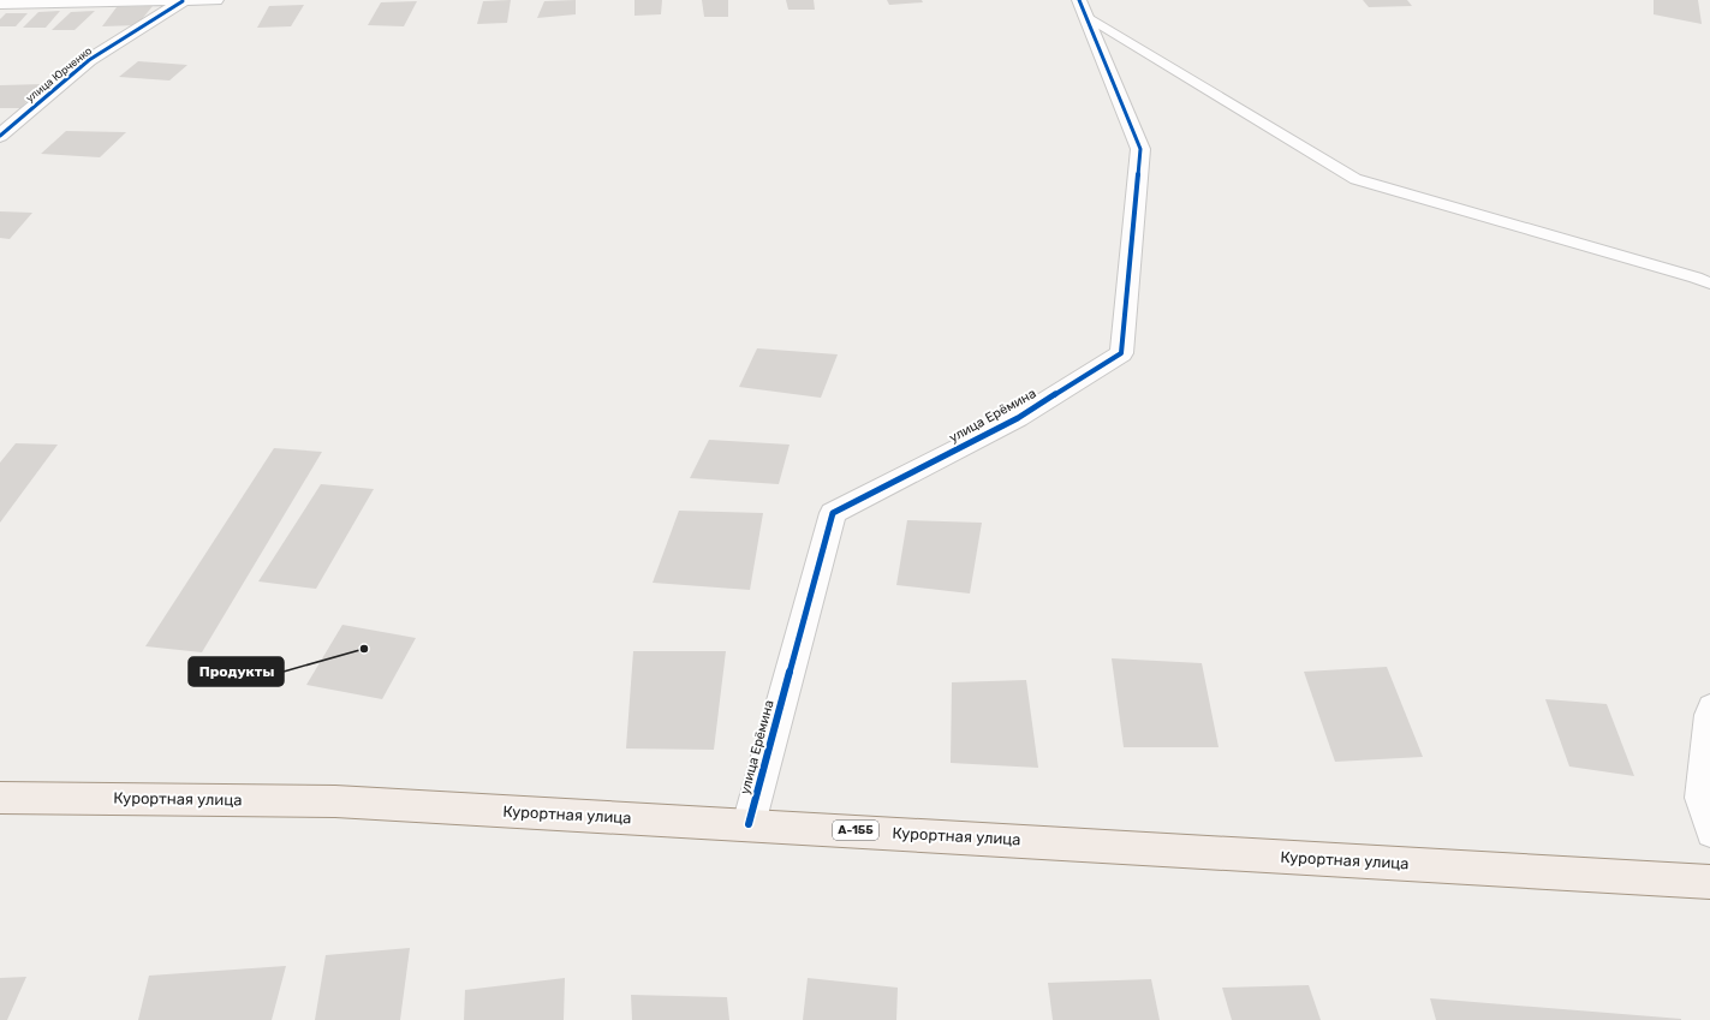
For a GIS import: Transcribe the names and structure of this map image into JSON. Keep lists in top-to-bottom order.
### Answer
{
  "streets": {
    "main road": ["Курортная улица", "А-155"],
    "street": ["улица Юрченко", "улица Ерёмина"]
  },
  "crossings": [
    ["улица Ерёмина", "Курортная улица"]
  ],
  "places": ["Продукты"]
}
